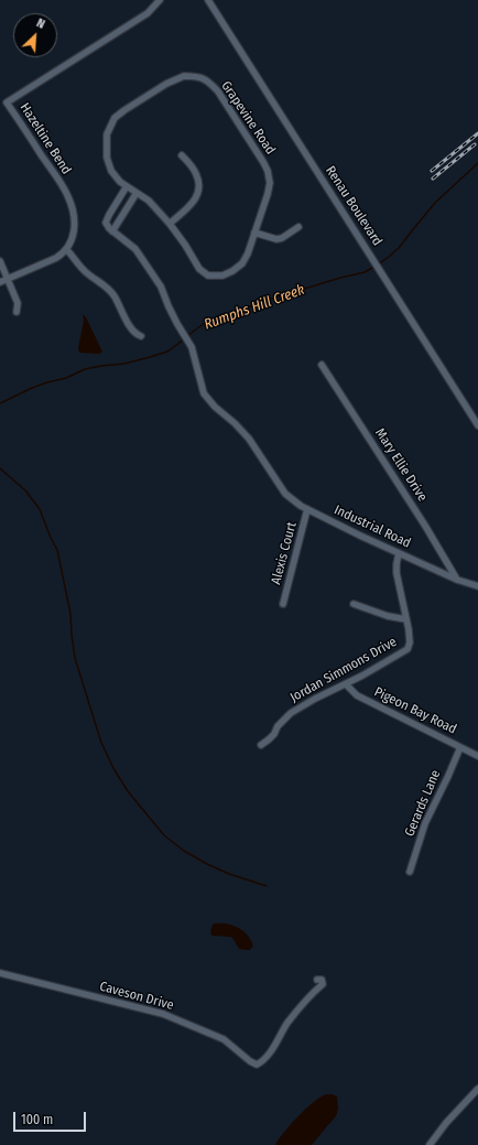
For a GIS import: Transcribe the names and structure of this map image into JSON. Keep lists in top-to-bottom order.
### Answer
{
  "streets": {
    "street": [
      "Grapevine Road",
      "Hazeltine Bend",
      "Renau Boulevard",
      "Mary Ellie Drive",
      "Industrial Road",
      "Alexis Court",
      "Jordan Simmons Drive",
      "Pigeon Bay Road",
      "Gerards Lane",
      "Caveson Drive"
    ]
  },
  "crossings": [
    ["Mary Ellie Drive", "Industrial Road"],
    ["Industrial Road", "Alexis Court"],
    ["Industrial Road", "Jordan Simmons Drive"],
    ["Jordan Simmons Drive", "Pigeon Bay Road"],
    ["Pigeon Bay Road", "Gerards Lane"]
  ],
  "water": ["Rumphs Hill Creek"],
  "scale_bar": "100 m",
  "north": "top right"
}
